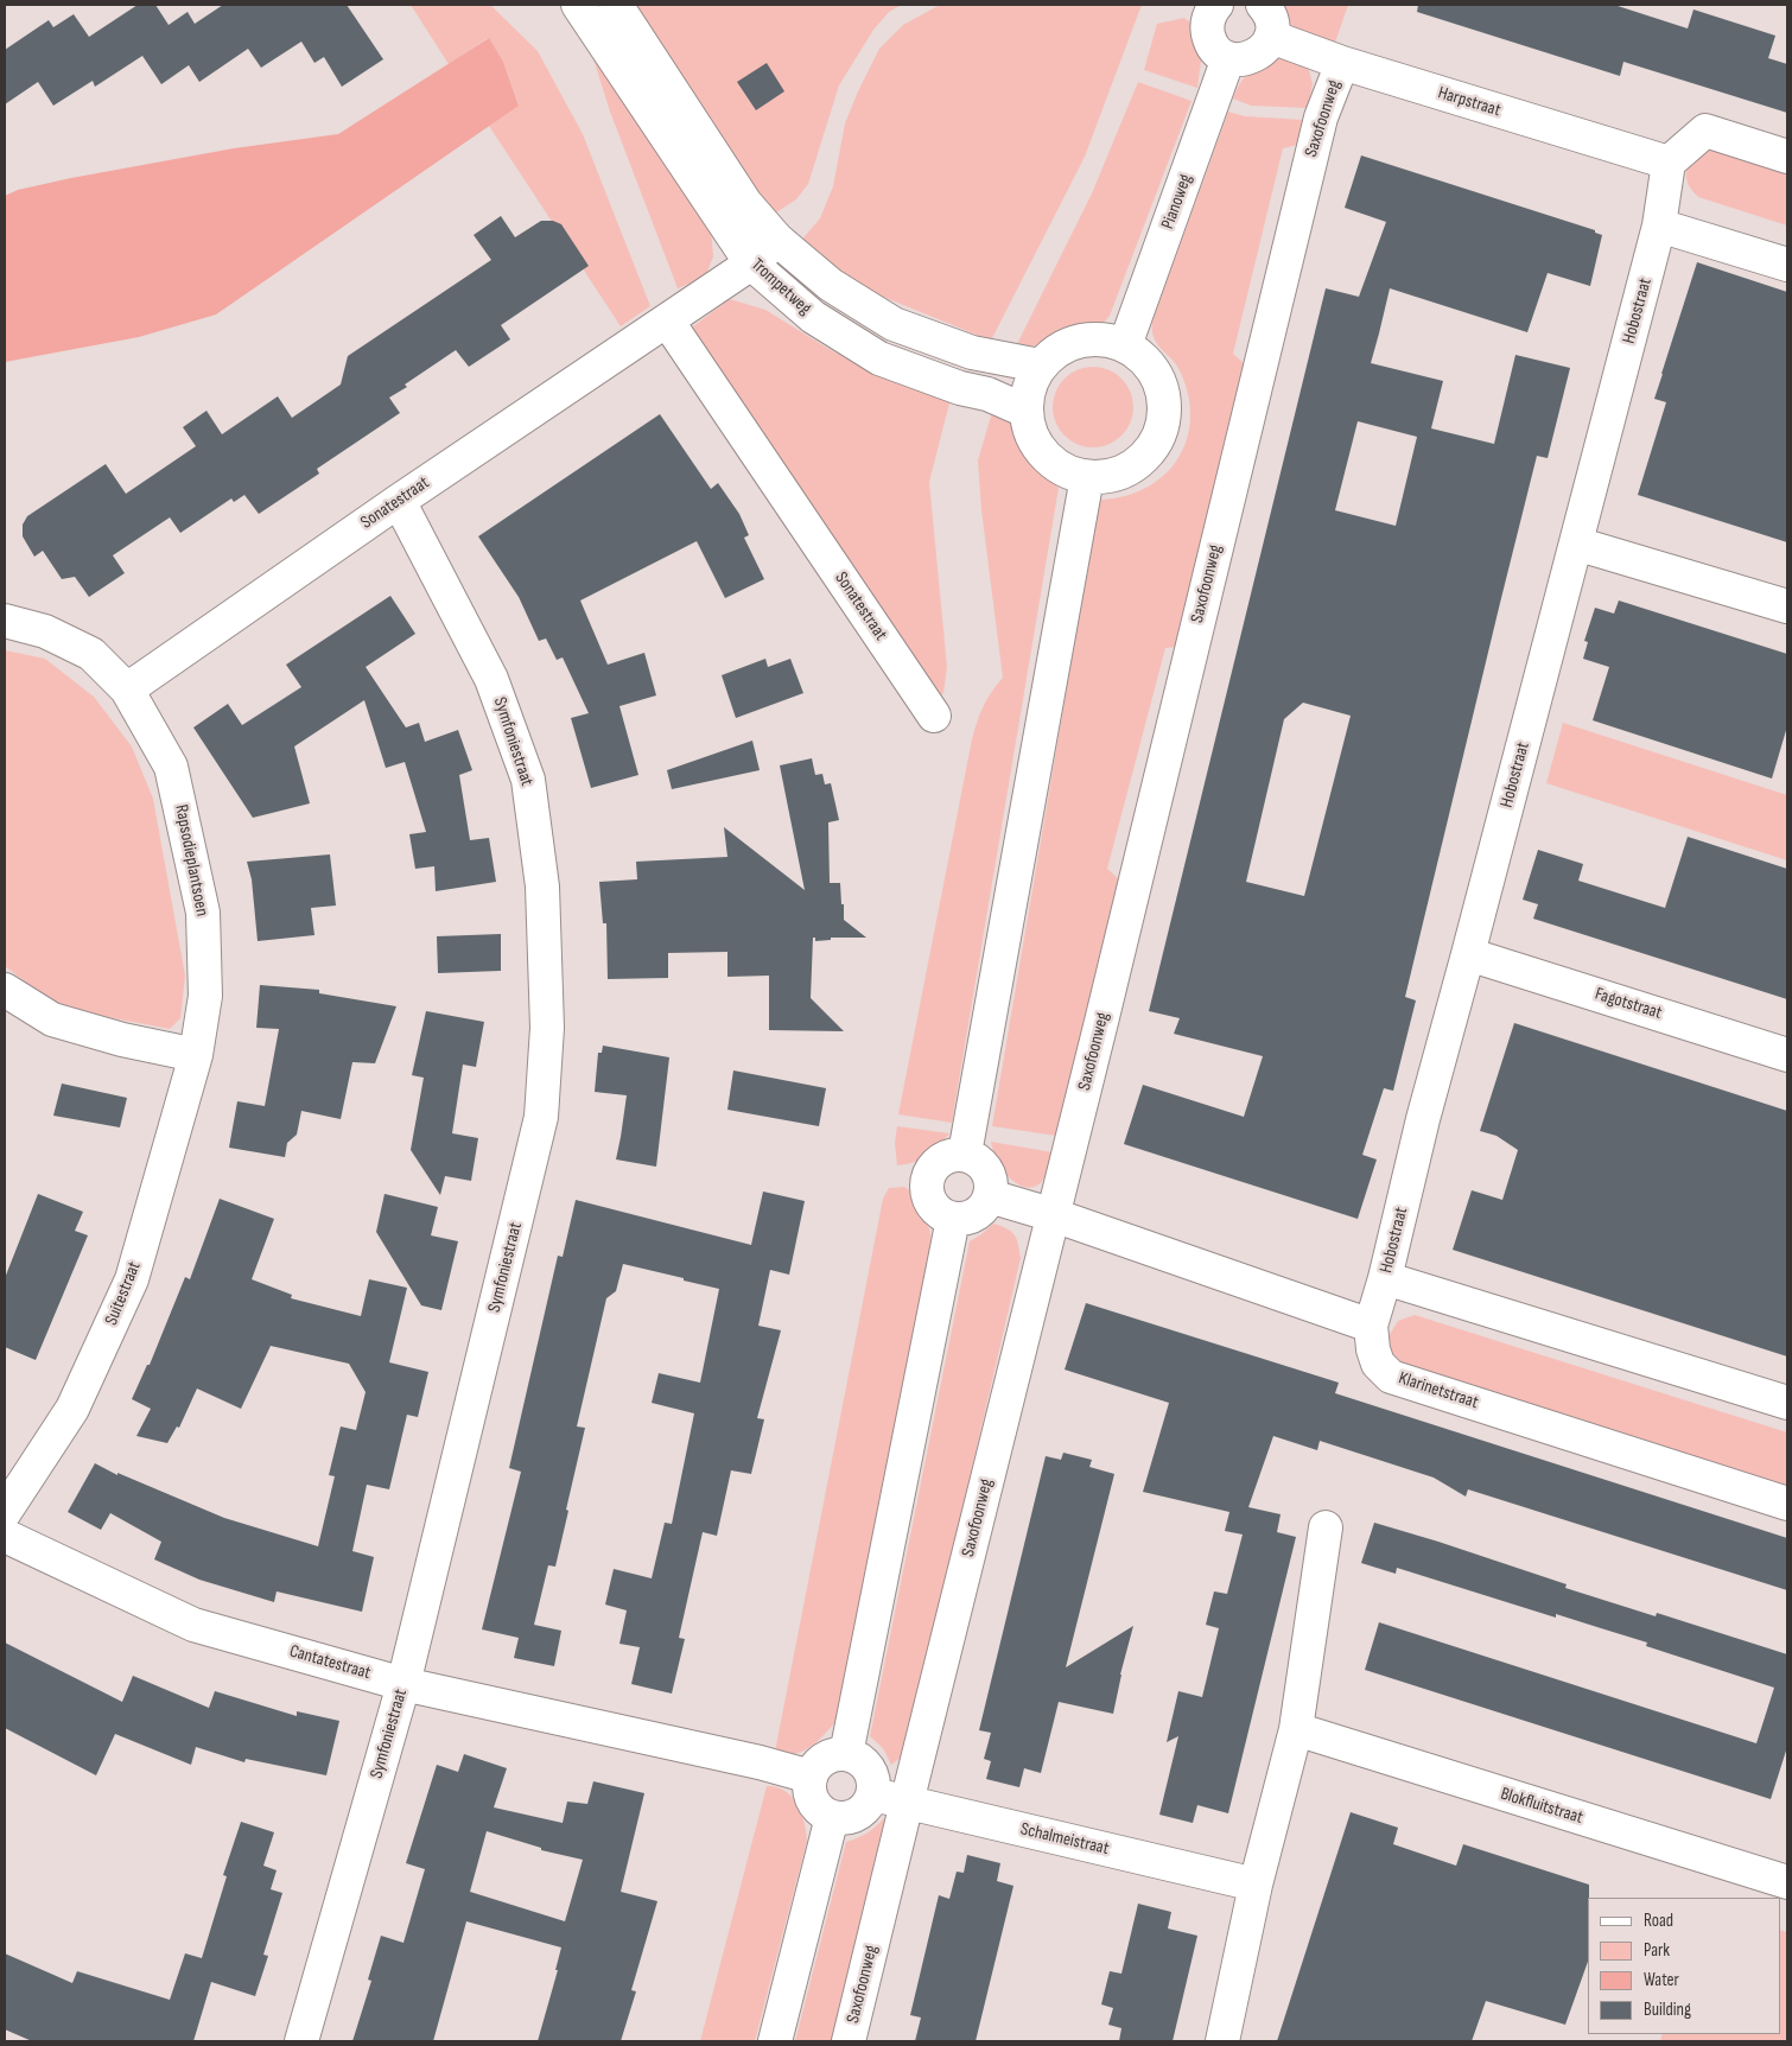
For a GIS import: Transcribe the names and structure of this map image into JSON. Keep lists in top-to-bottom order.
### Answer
{
  "streets": {
    "street": [
      "Harpstraat",
      "Saxofoonweg",
      "Pianoweg",
      "Trompetweg",
      "Hobostraat",
      "Sonatestraat",
      "Symfoniestraat",
      "Rapsodieplantsoen",
      "Fagotstraat",
      "Suitestraat",
      "Klarinetstraat",
      "Cantatestraat",
      "Blokfluitstraat",
      "Schalmeistraat"
    ]
  },
  "crossings": [
    ["Harpstraat", "Saxofoonweg"],
    ["Saxofoonweg", "Schalmeistraat"],
    ["Pianoweg", "Trompetweg"],
    ["Trompetweg", "Sonatestraat"],
    ["Hobostraat", "Fagotstraat"],
    ["Hobostraat", "Klarinetstraat"],
    ["Sonatestraat", "Symfoniestraat"],
    ["Sonatestraat", "Rapsodieplantsoen"],
    ["Symfoniestraat", "Cantatestraat"],
    ["Rapsodieplantsoen", "Suitestraat"],
    ["Cantatestraat", "Schalmeistraat"]
  ],
  "legend": [
    "Road",
    "Park",
    "Water",
    "Building"
  ]
}
